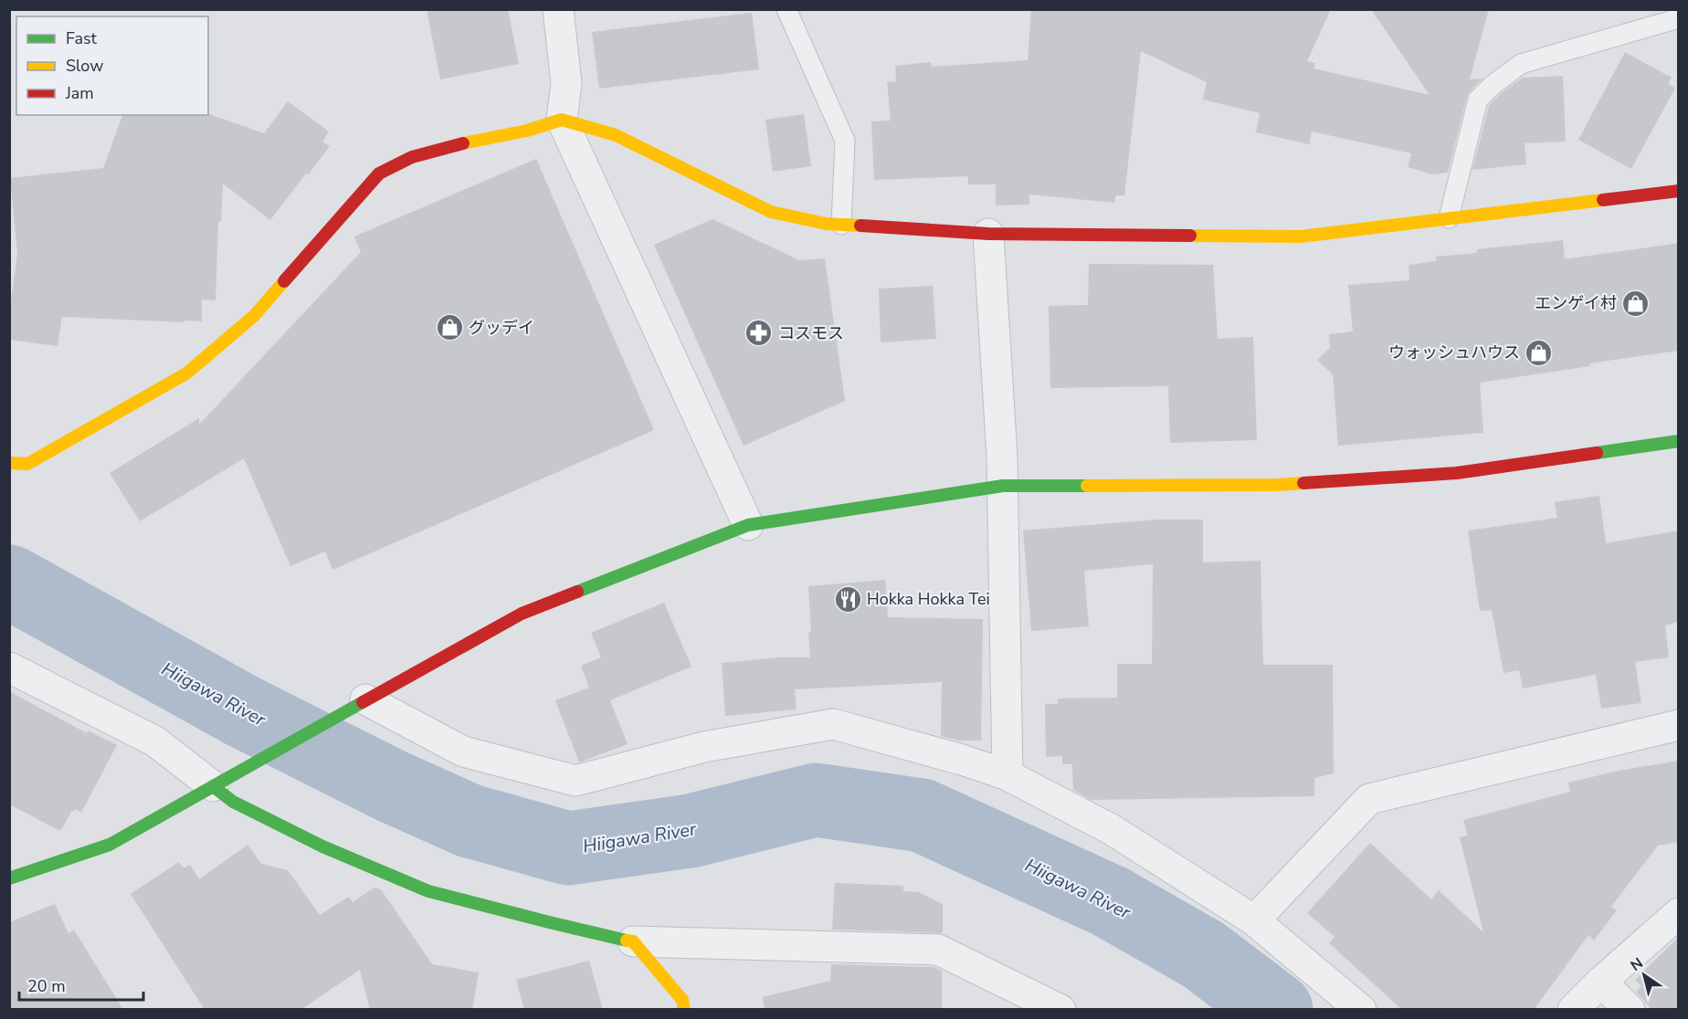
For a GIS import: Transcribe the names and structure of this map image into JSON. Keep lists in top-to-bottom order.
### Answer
{
  "water": ["Hiigawa River"],
  "places": {
    "shop": ["エンゲイ村", "グッデイ", "ウォッシュハウス"],
    "pharmacy": ["コスモス"],
    "restaurant": ["Hokka Hokka Tei"]
  },
  "legend": ["Fast", "Slow", "Jam"],
  "scale_bar": "20 m",
  "north": "top left"
}
